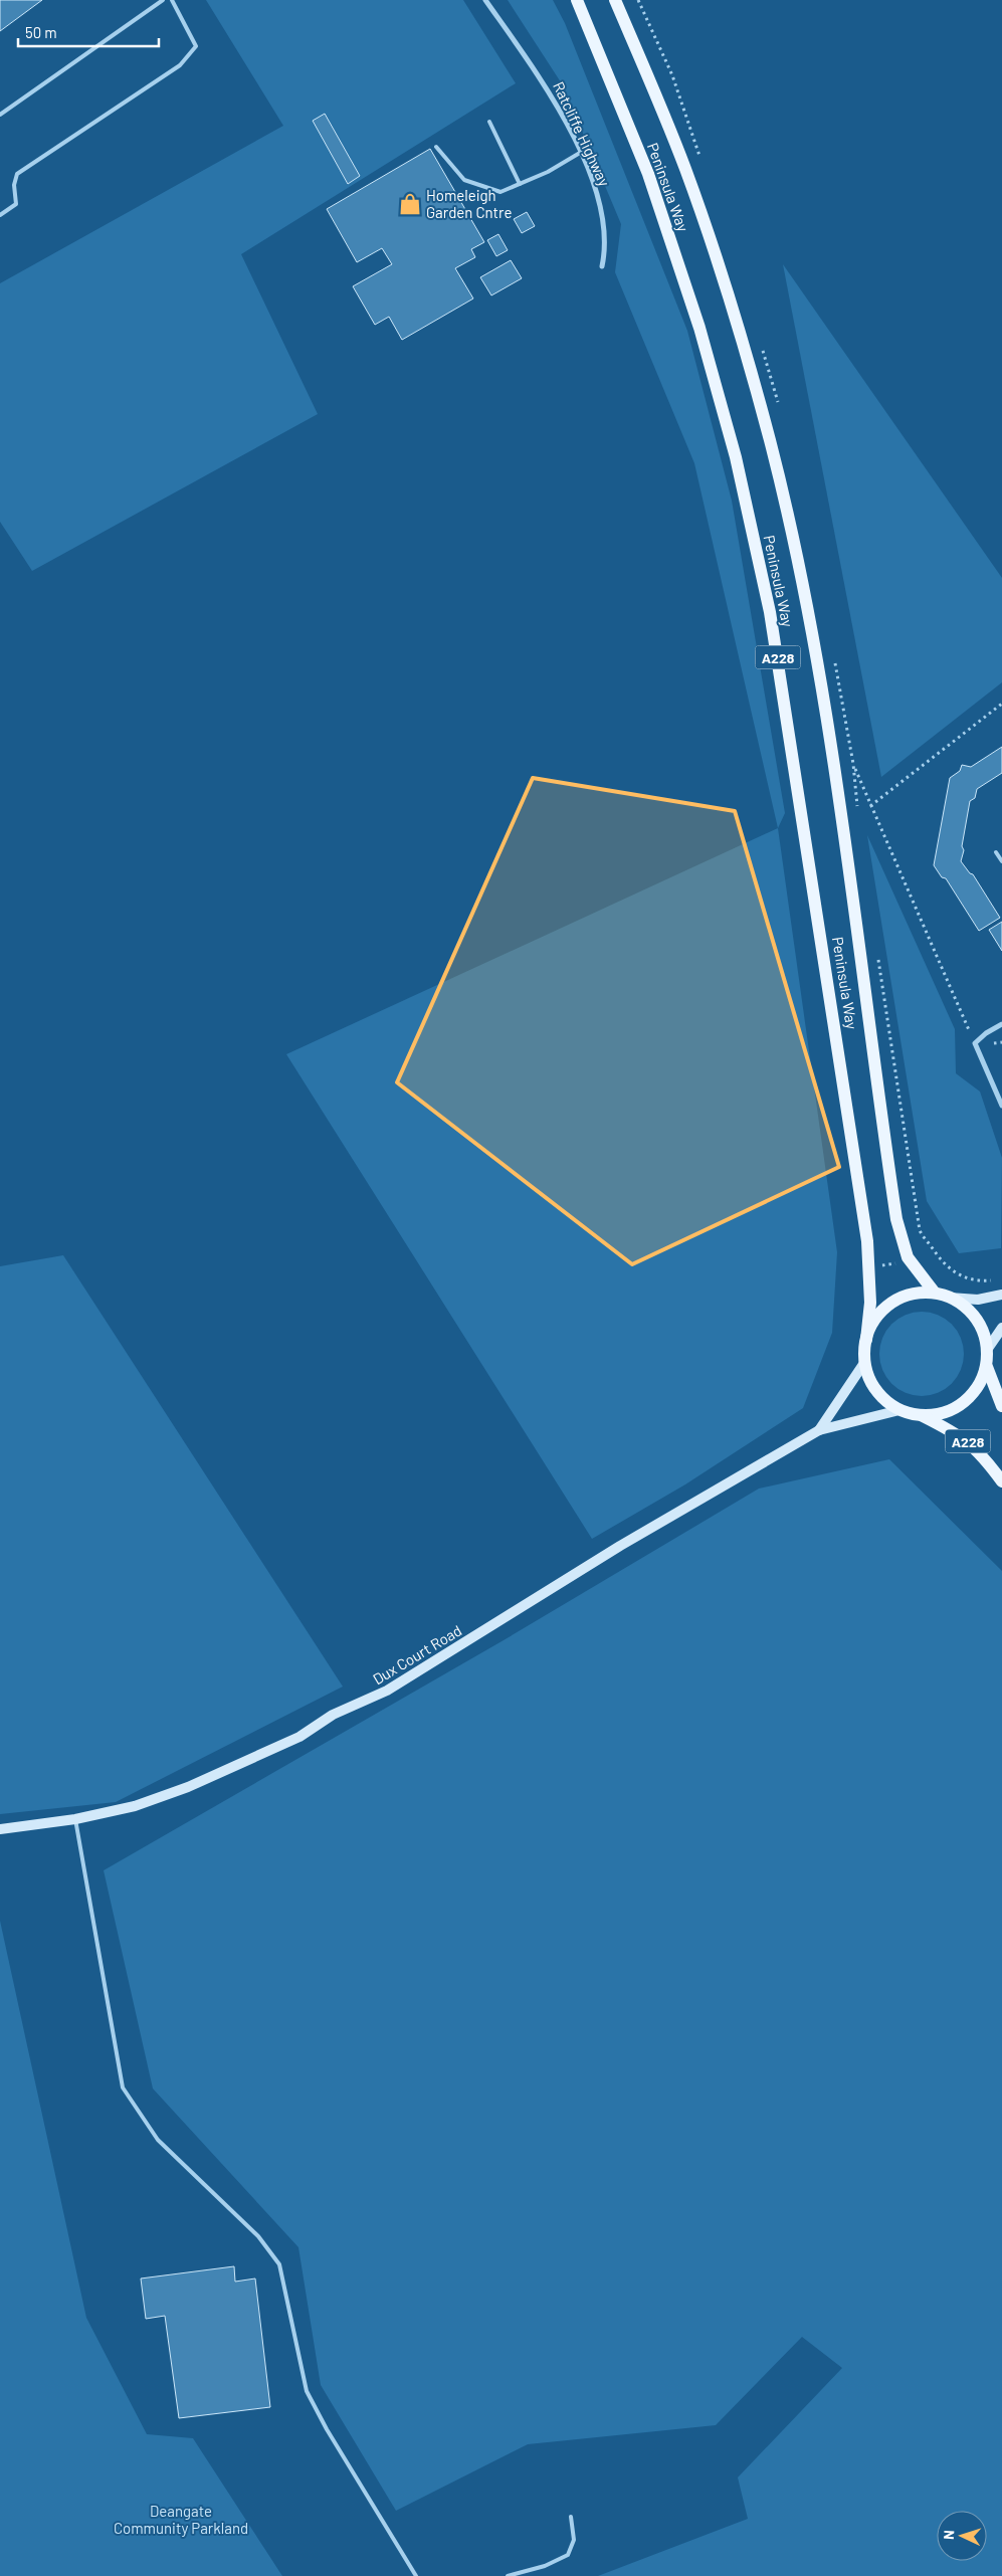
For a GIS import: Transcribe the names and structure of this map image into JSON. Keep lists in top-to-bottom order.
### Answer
{
  "streets": {
    "main road": ["Peninsula Way", "A228"],
    "street": ["Ratcliffe Highway", "Dux Court Road"]
  },
  "crossings": [
    ["Peninsula Way", "A228"],
    ["Peninsula Way", "Dux Court Road"],
    ["A228", "Dux Court Road"]
  ],
  "parks": ["Deangate Community Parkland"],
  "places": {
    "shop": ["Homeleigh Garden Cntre"]
  },
  "scale_bar": "50 m",
  "north": "left"
}
